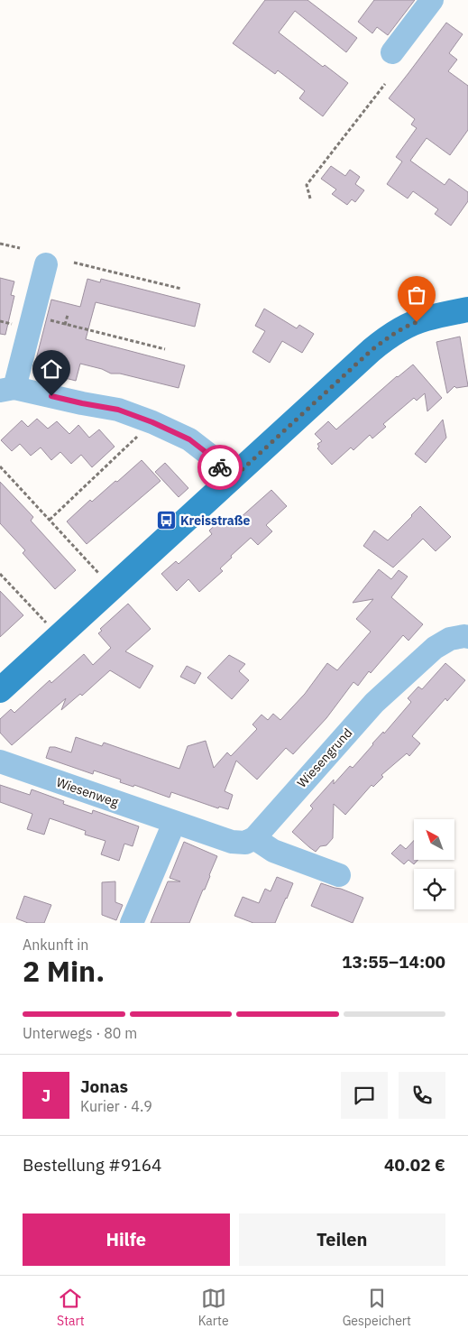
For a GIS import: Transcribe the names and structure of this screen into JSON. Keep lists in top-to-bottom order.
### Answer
{
  "streets": {
    "street": ["Wiesengrund", "Wiesenweg"]
  },
  "places": {
    "bus stop": ["Kreisstraße"]
  },
  "north": "top left",
  "page": {
    "heading": ["2 Min.", "Ankunft in", "13:55–14:00"],
    "panel": [
      "Jonas",
      "Kurier · 4.9",
      "Bestellung #9164",
      "40.02 €"
    ],
    "bar": "Unterwegs · 80 m",
    "round": "J",
    "buttons": ["Hilfe", "Teilen"],
    "tabs": ["Start", "Karte", "Gespeichert"]
  }
}
